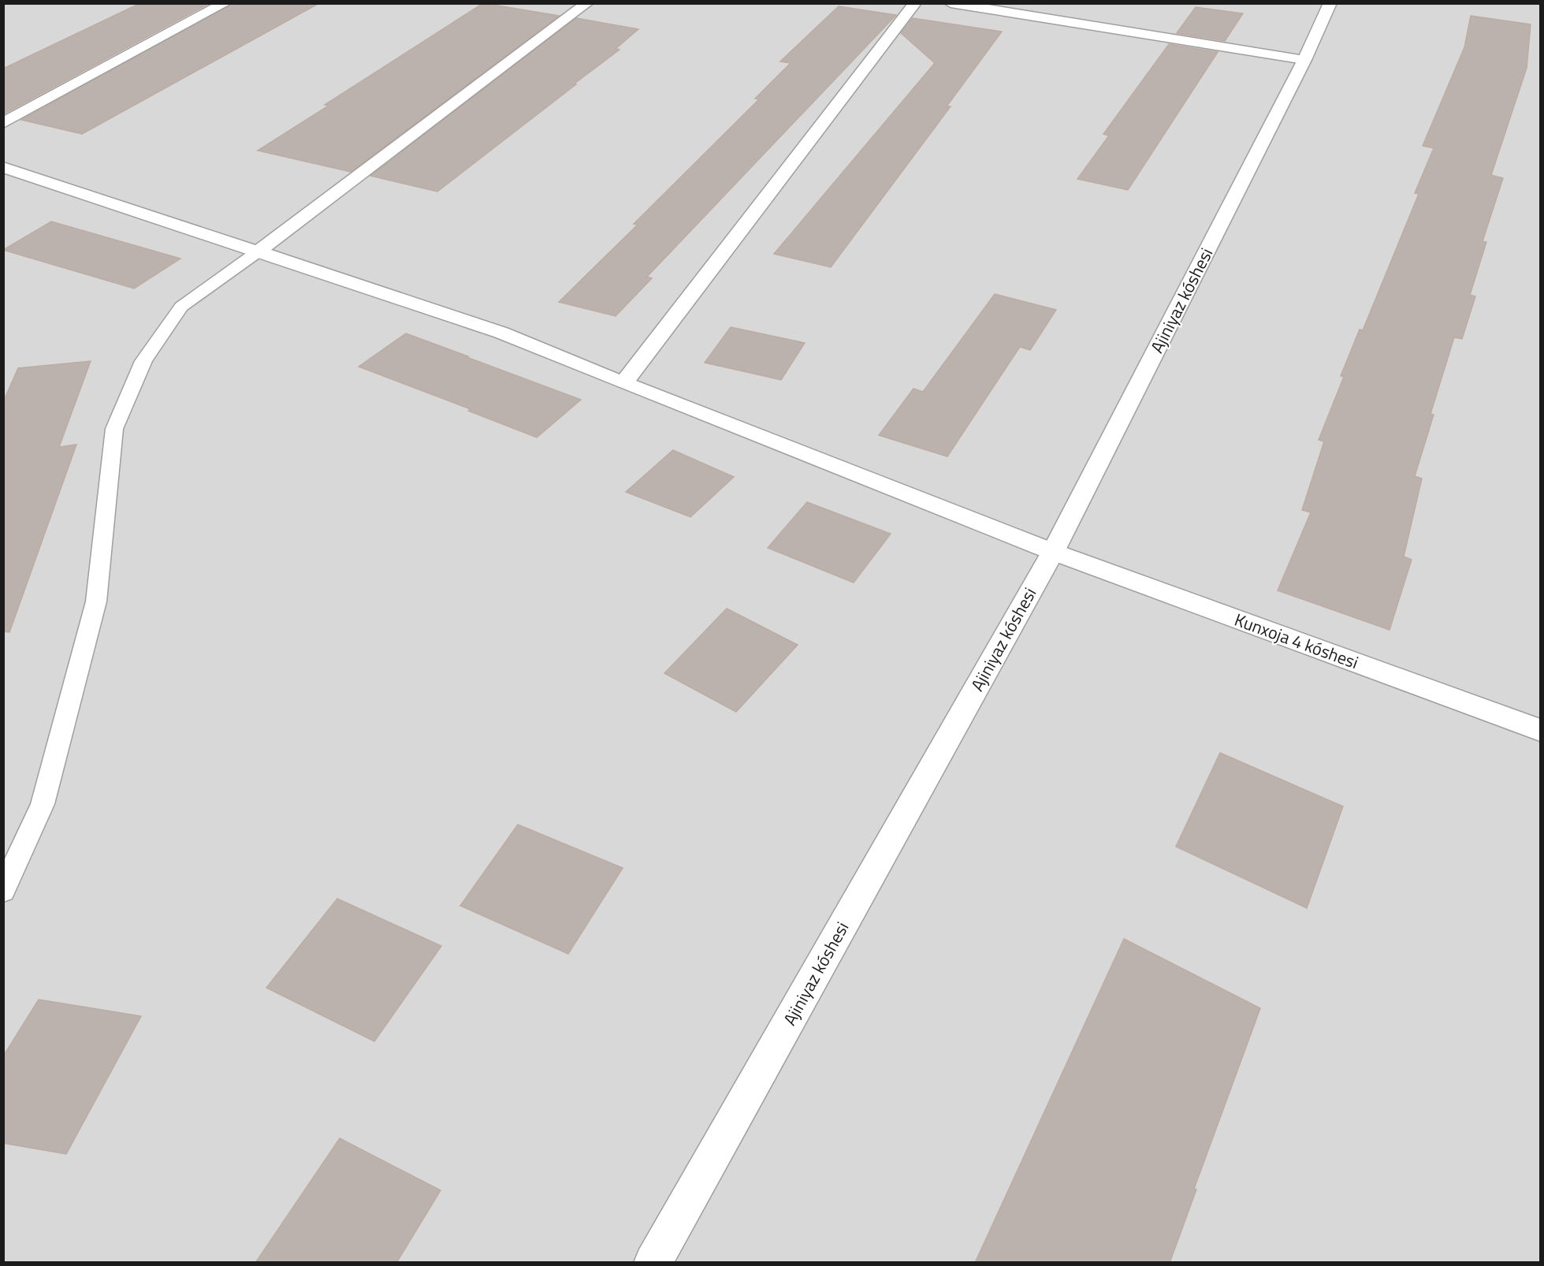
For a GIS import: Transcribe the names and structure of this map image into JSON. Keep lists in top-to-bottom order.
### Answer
{
  "streets": {
    "street": ["Ajiniyaz kóshesi", "Kunxoja 4 kóshesi"]
  },
  "crossings": [
    ["Ajiniyaz kóshesi", "Kunxoja 4 kóshesi"]
  ]
}
